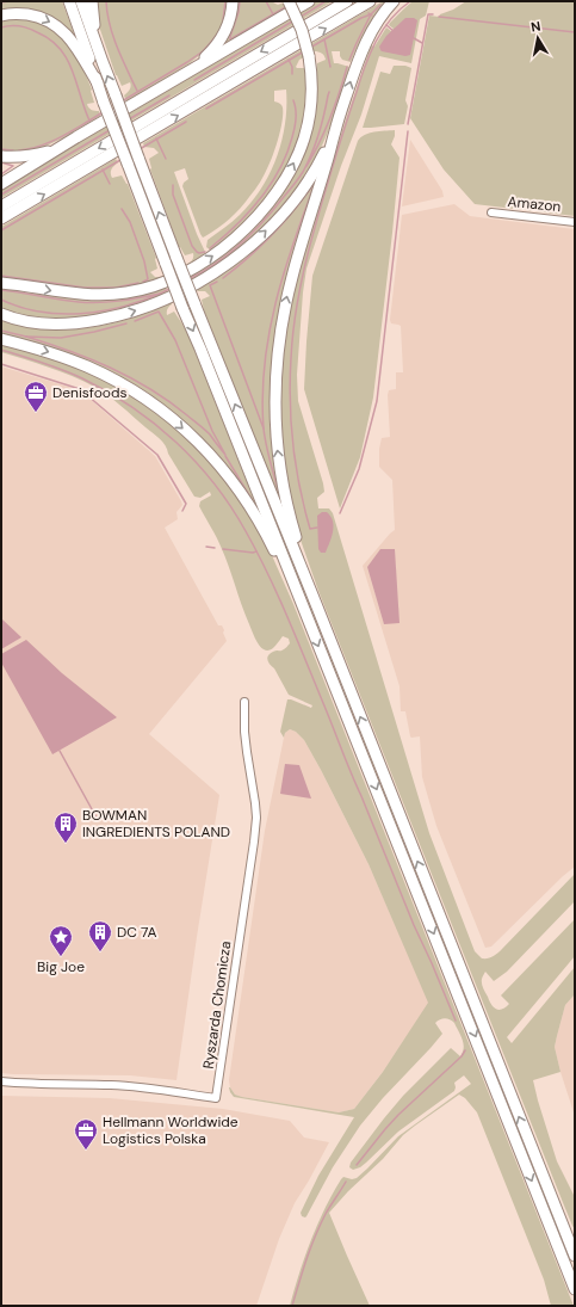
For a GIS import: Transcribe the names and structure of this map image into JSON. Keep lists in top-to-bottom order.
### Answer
{
  "streets": {
    "street": ["Amazon", "Ryszarda Chomicza"]
  },
  "places": {
    "office": ["Denisfoods", "Hellmann Worldwide Logistics Polska"],
    "building": ["BOWMAN INGREDIENTS POLAND", "DC 7A"],
    "place": ["Big Joe"]
  },
  "north": "top"
}
